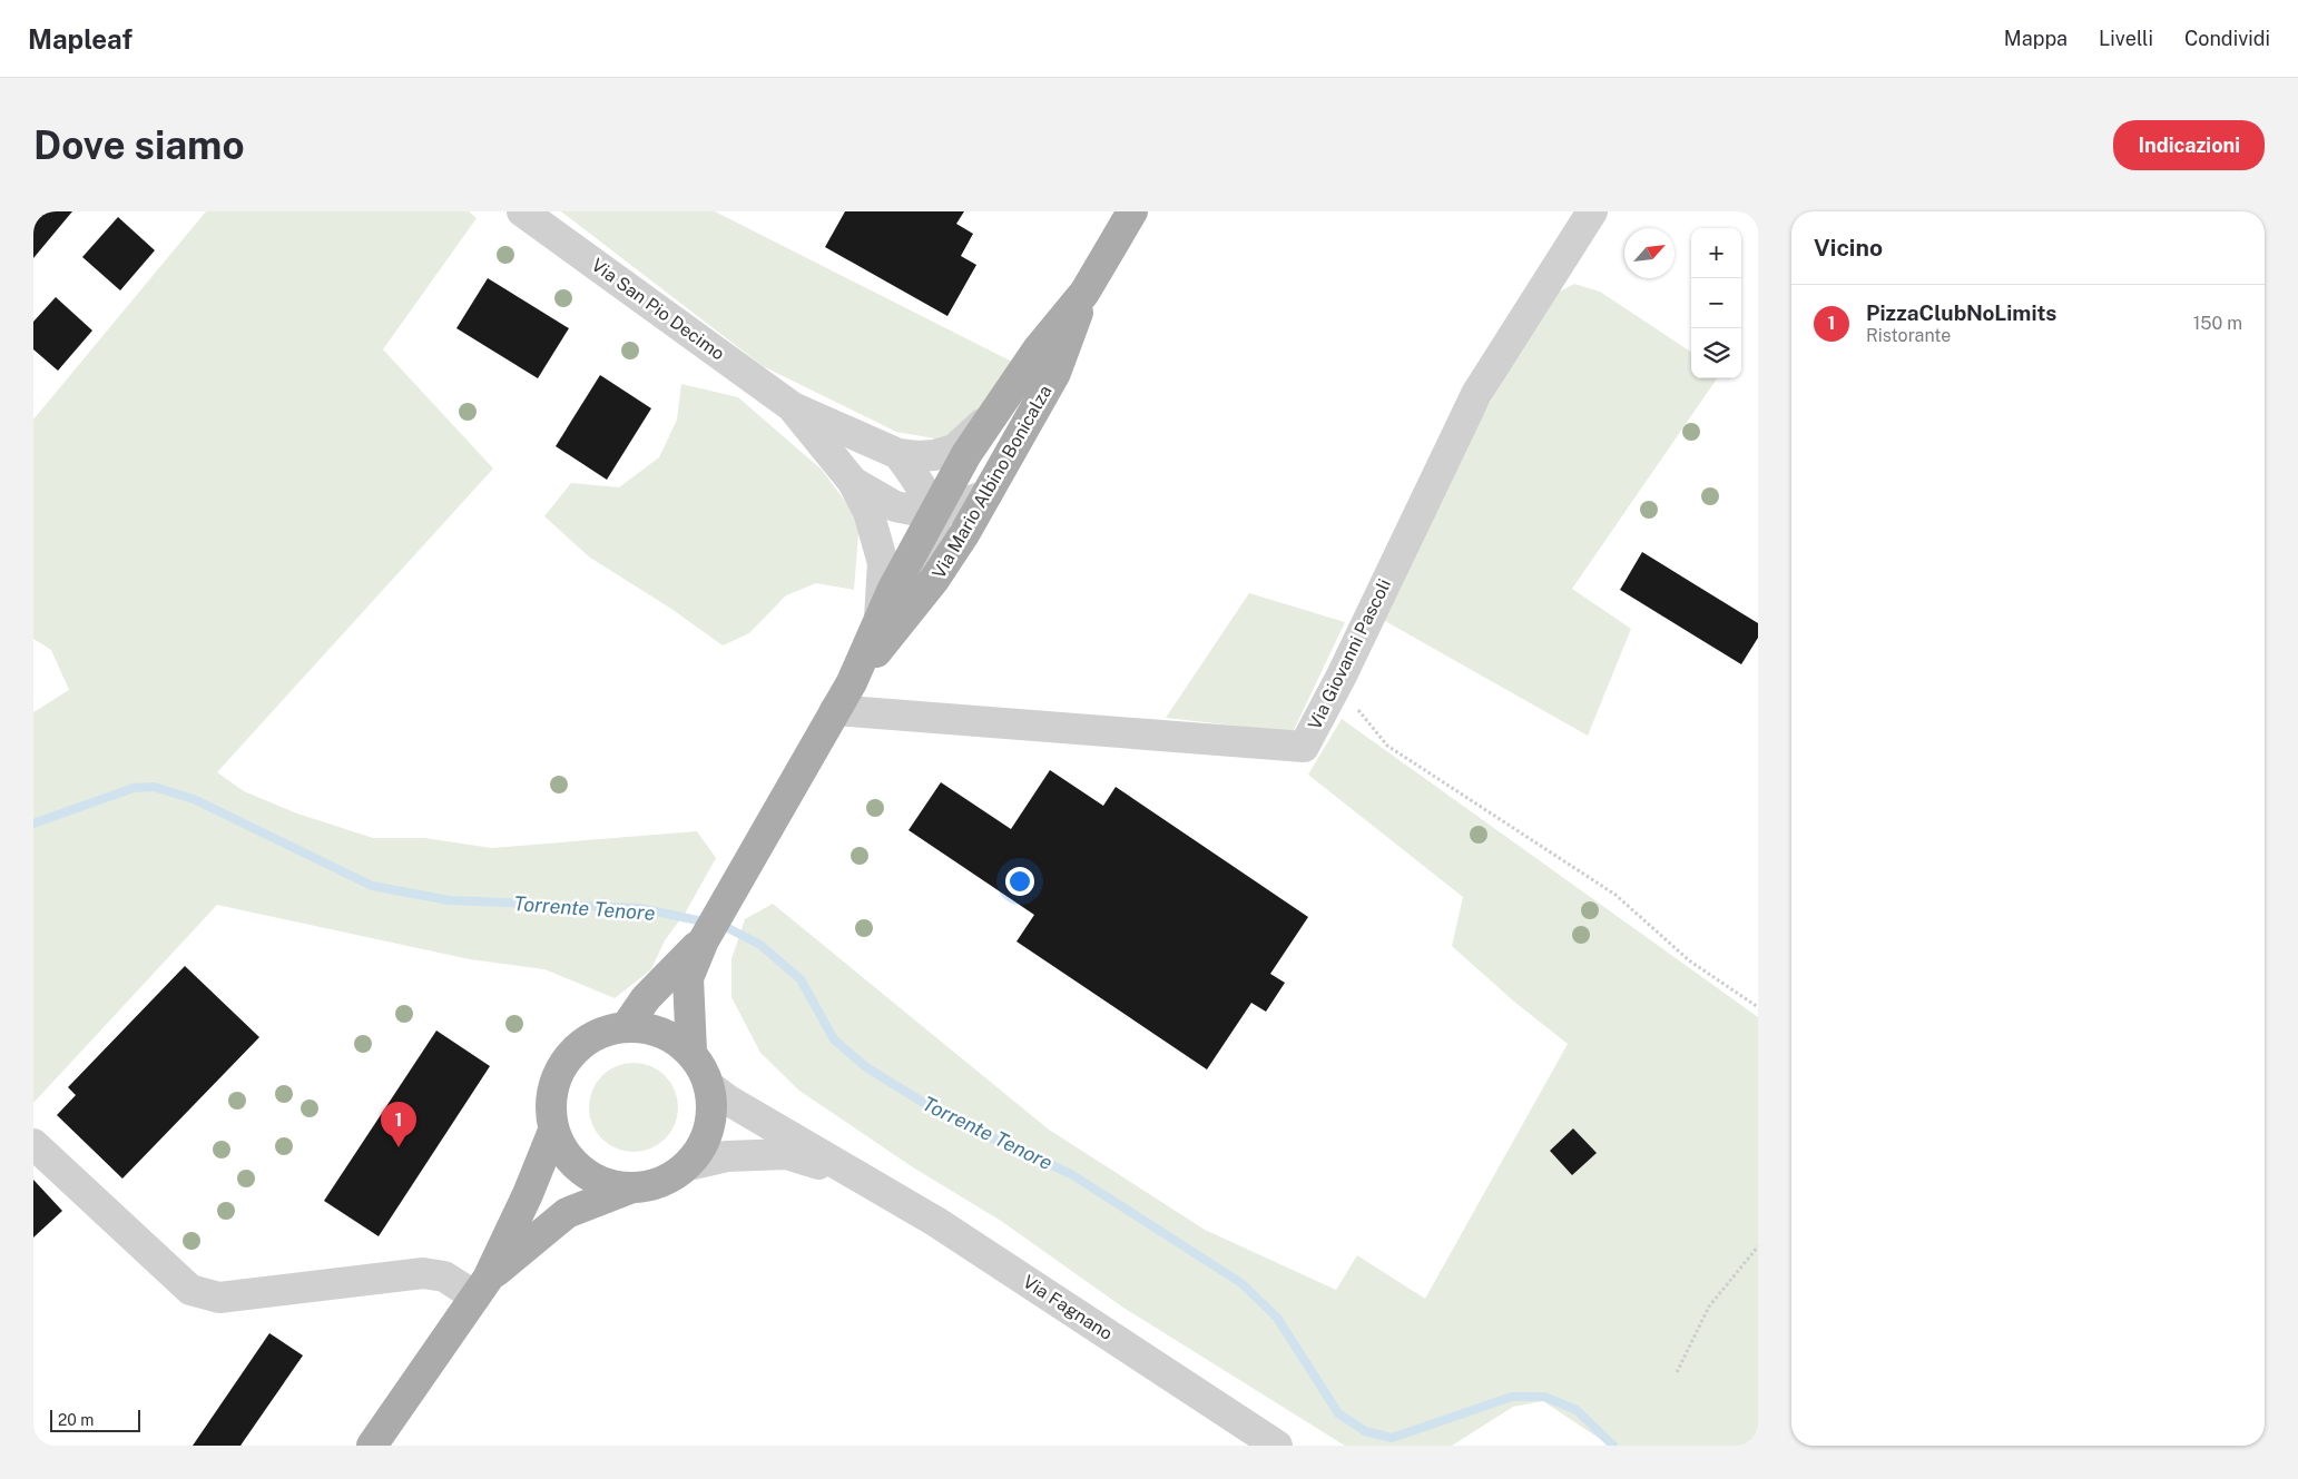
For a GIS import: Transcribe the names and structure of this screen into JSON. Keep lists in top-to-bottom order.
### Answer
{
  "streets": {
    "main road": ["Via Mario Albino Bonicalza"],
    "street": ["Via San Pio Decimo", "Via Giovanni Pascoli", "Via Fagnano"]
  },
  "crossings": [
    ["Via San Pio Decimo", "Via Mario Albino Bonicalza"],
    ["Via Mario Albino Bonicalza", "Via Giovanni Pascoli"],
    ["Via Mario Albino Bonicalza", "Via Fagnano"]
  ],
  "water": ["Torrente Tenore"],
  "scale_bar": "20 m",
  "north": "top right",
  "page": {
    "header": "Mapleaf",
    "nav": ["Mappa", "Livelli", "Condividi"],
    "buttons": "Indicazioni",
    "title": "Dove siamo",
    "heading": "Vicino",
    "map_buttons": ["+", "−"],
    "list": [
      {
        "mark": "1",
        "name": "PizzaClubNoLimits",
        "note": "Ristorante",
        "value": "150 m"
      }
    ],
    "pins": "1",
    "scale": "20 m"
  }
}
